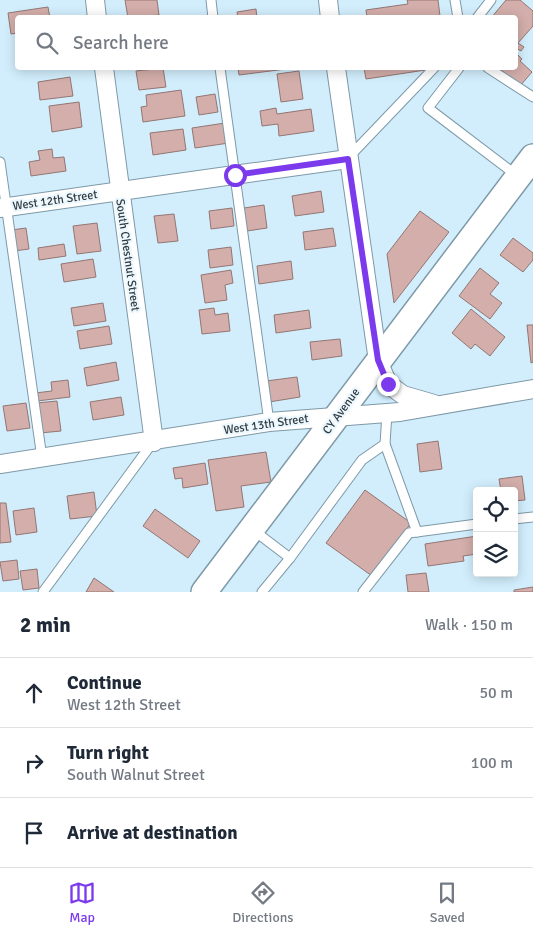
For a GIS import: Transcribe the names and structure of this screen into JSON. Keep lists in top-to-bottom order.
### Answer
{
  "streets": {
    "main road": ["CY Avenue"],
    "street": ["West 12th Street", "South Chestnut Street", "West 13th Street"]
  },
  "crossings": [
    ["West 12th Street", "South Chestnut Street"],
    ["South Chestnut Street", "West 13th Street"],
    ["CY Avenue", "West 13th Street"]
  ],
  "page": {
    "search": "Search here",
    "heading": ["2 min", "Walk · 150 m"],
    "list": [
      ["Continue", "West 12th Street", "50 m"],
      ["Turn right", "South Walnut Street", "100 m"],
      "Arrive at destination"
    ],
    "nav": ["Map", "Directions", "Saved"]
  }
}
